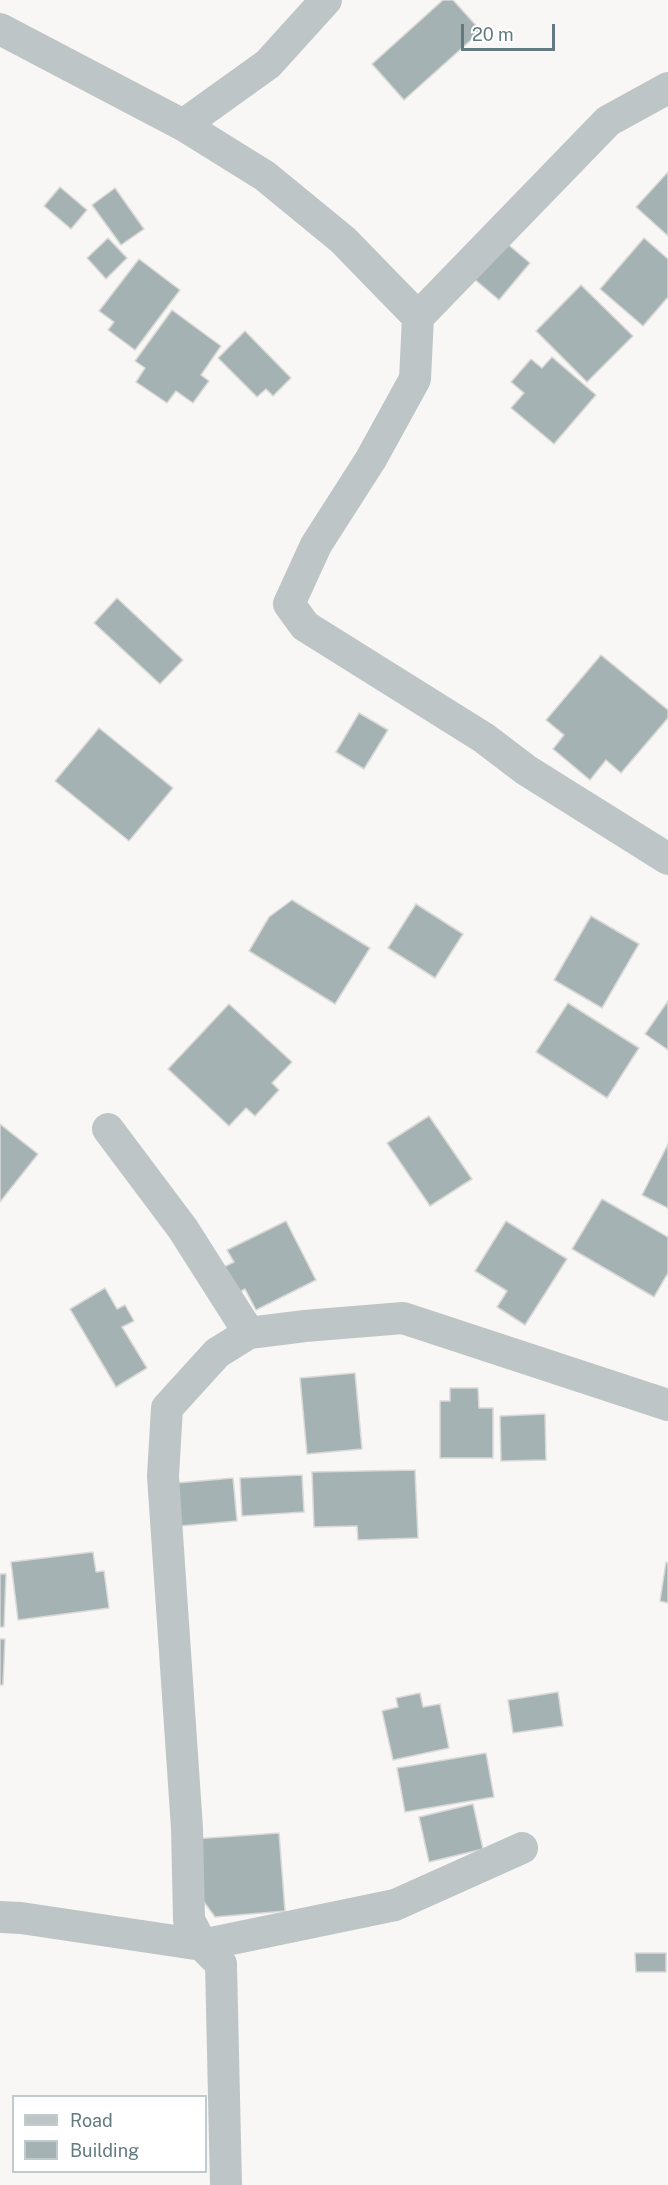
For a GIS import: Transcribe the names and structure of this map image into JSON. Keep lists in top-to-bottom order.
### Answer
{
  "legend": ["Road", "Building"],
  "scale_bar": "20 m"
}
